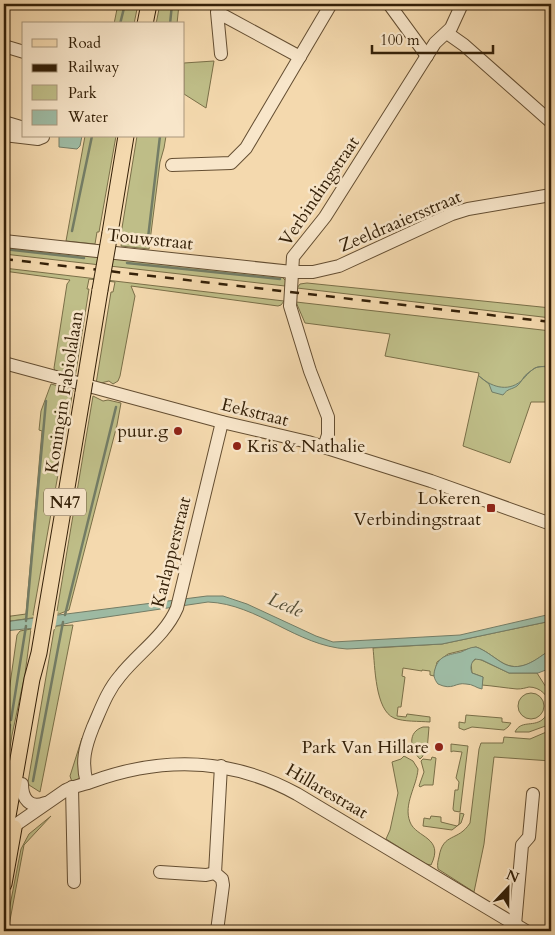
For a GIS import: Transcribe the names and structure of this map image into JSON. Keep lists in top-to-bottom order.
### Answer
{
  "streets": {
    "main road": ["Koningin Fabiolalaan", "N47"],
    "street": [
      "Verbindingstraat",
      "Zeeldraaiersstraat",
      "Touwstraat",
      "Eekstraat",
      "Karlapperstraat",
      "Hillarestraat"
    ]
  },
  "crossings": [
    ["Verbindingstraat", "Zeeldraaiersstraat"],
    ["Verbindingstraat", "Touwstraat"],
    ["Verbindingstraat", "Eekstraat"],
    ["Zeeldraaiersstraat", "Touwstraat"],
    ["Koningin Fabiolalaan", "Hillarestraat"],
    ["Eekstraat", "Karlapperstraat"],
    ["Karlapperstraat", "Hillarestraat"]
  ],
  "water": ["Lede"],
  "places": {
    "other": ["puur.g", "Kris & Nathalie", "Park Van Hillare"],
    "transit": ["Lokeren Verbindingstraat"]
  },
  "legend": [
    "Road",
    "Railway",
    "Park",
    "Water"
  ],
  "scale_bar": "100 m",
  "north": "top"
}
